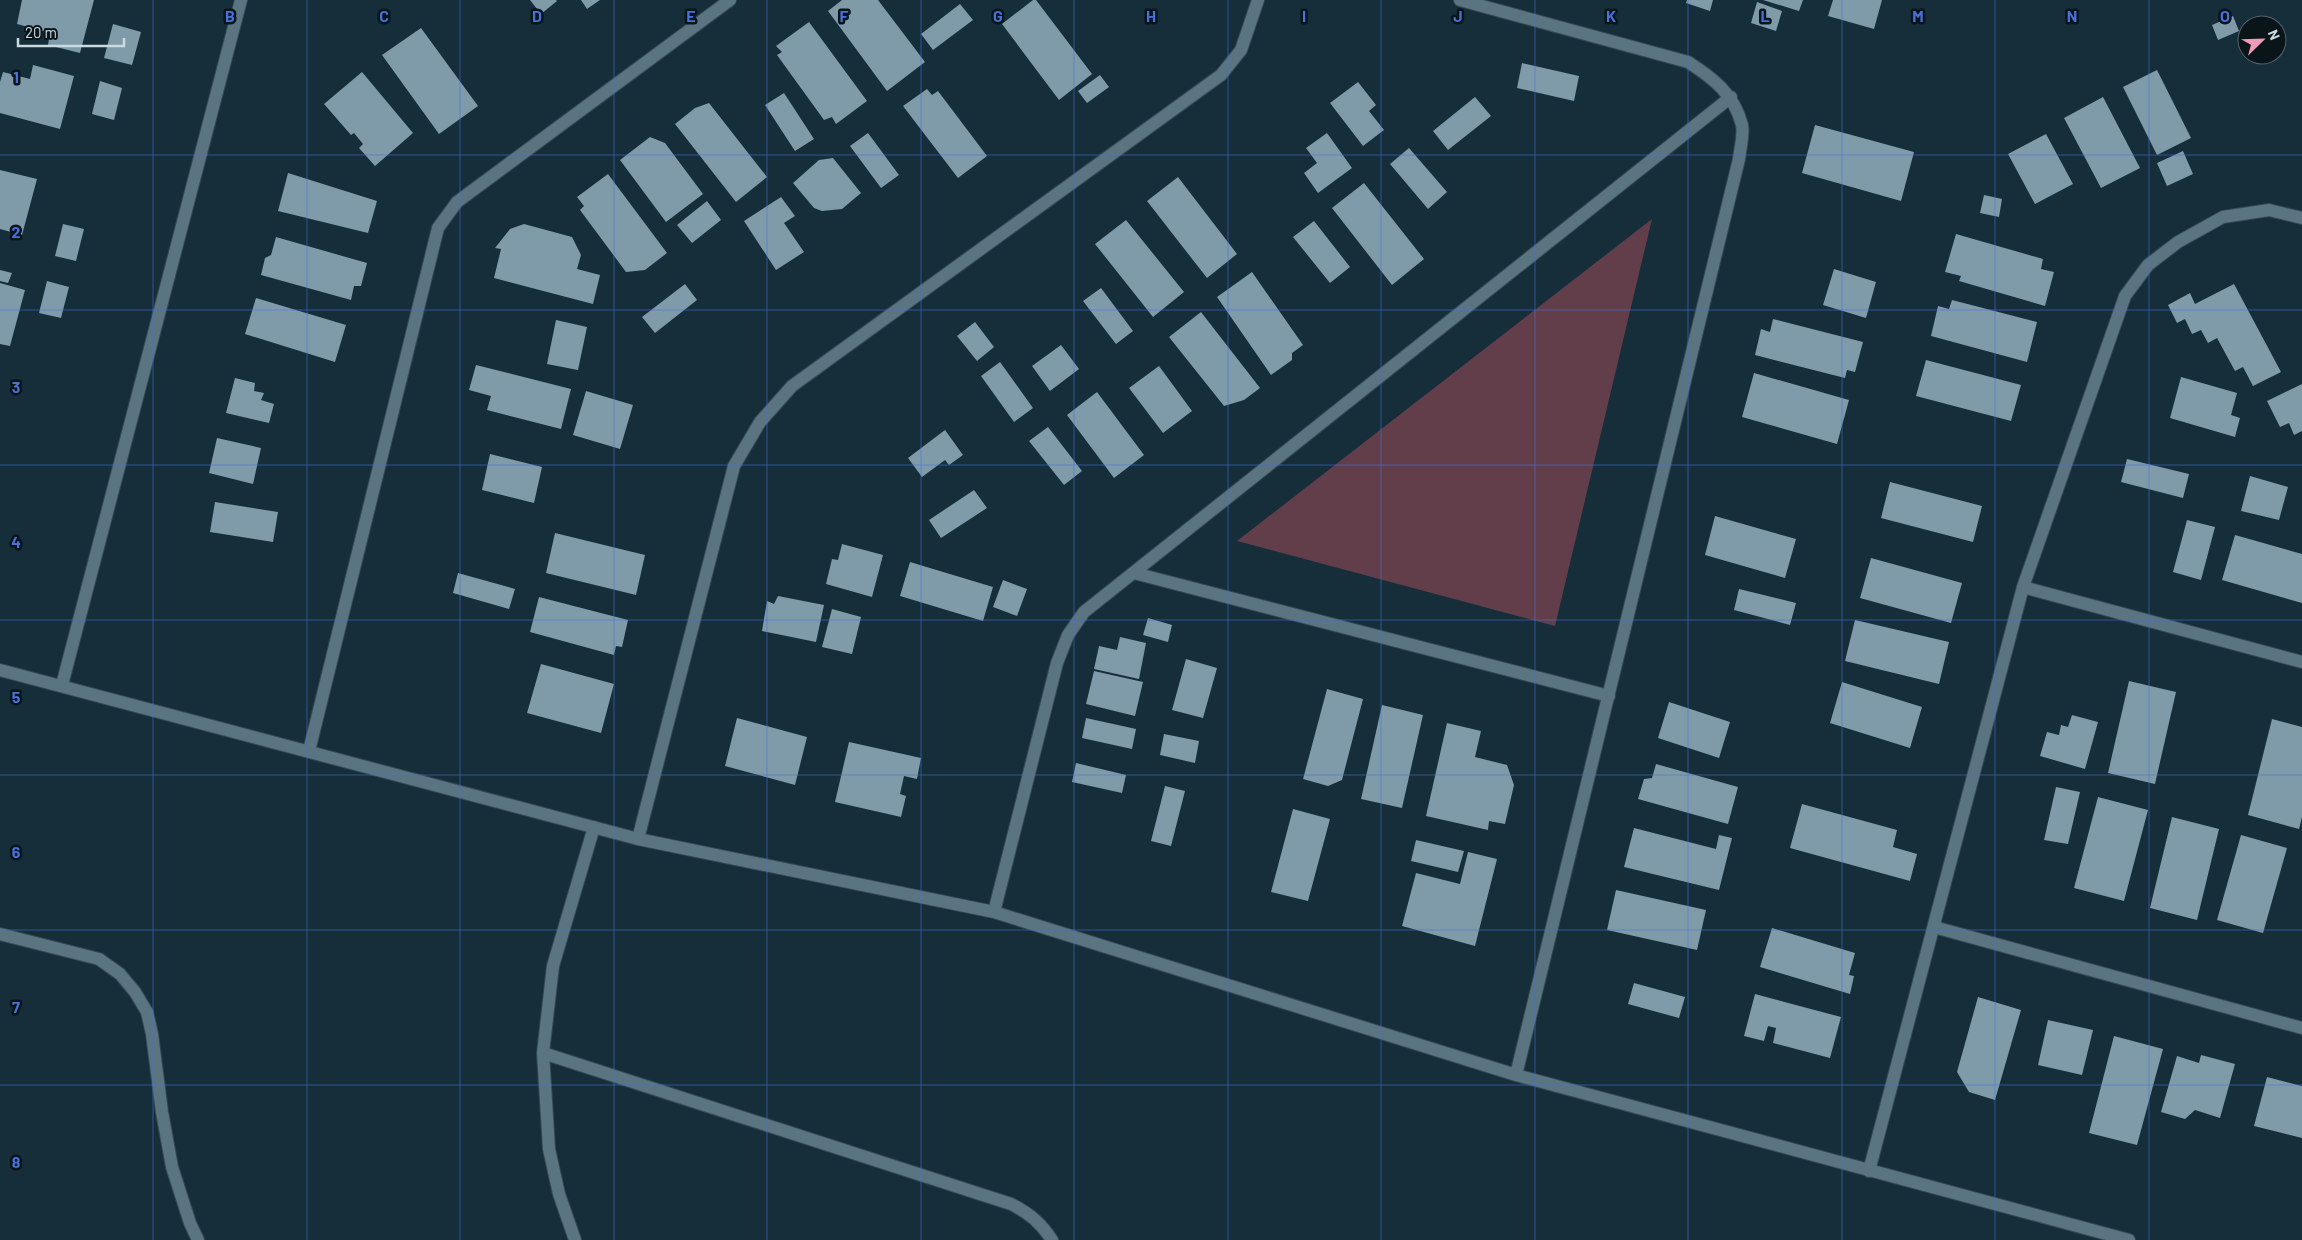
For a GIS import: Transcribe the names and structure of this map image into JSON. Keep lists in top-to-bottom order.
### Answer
{
  "scale_bar": "20 m",
  "north": "top right",
  "grid": {
    "columns": [
      "B",
      "C",
      "D",
      "E",
      "F",
      "G",
      "H",
      "I",
      "J",
      "K",
      "L",
      "M",
      "N",
      "O"
    ],
    "rows": [
      "1",
      "2",
      "3",
      "4",
      "5",
      "6",
      "7",
      "8"
    ]
  }
}
